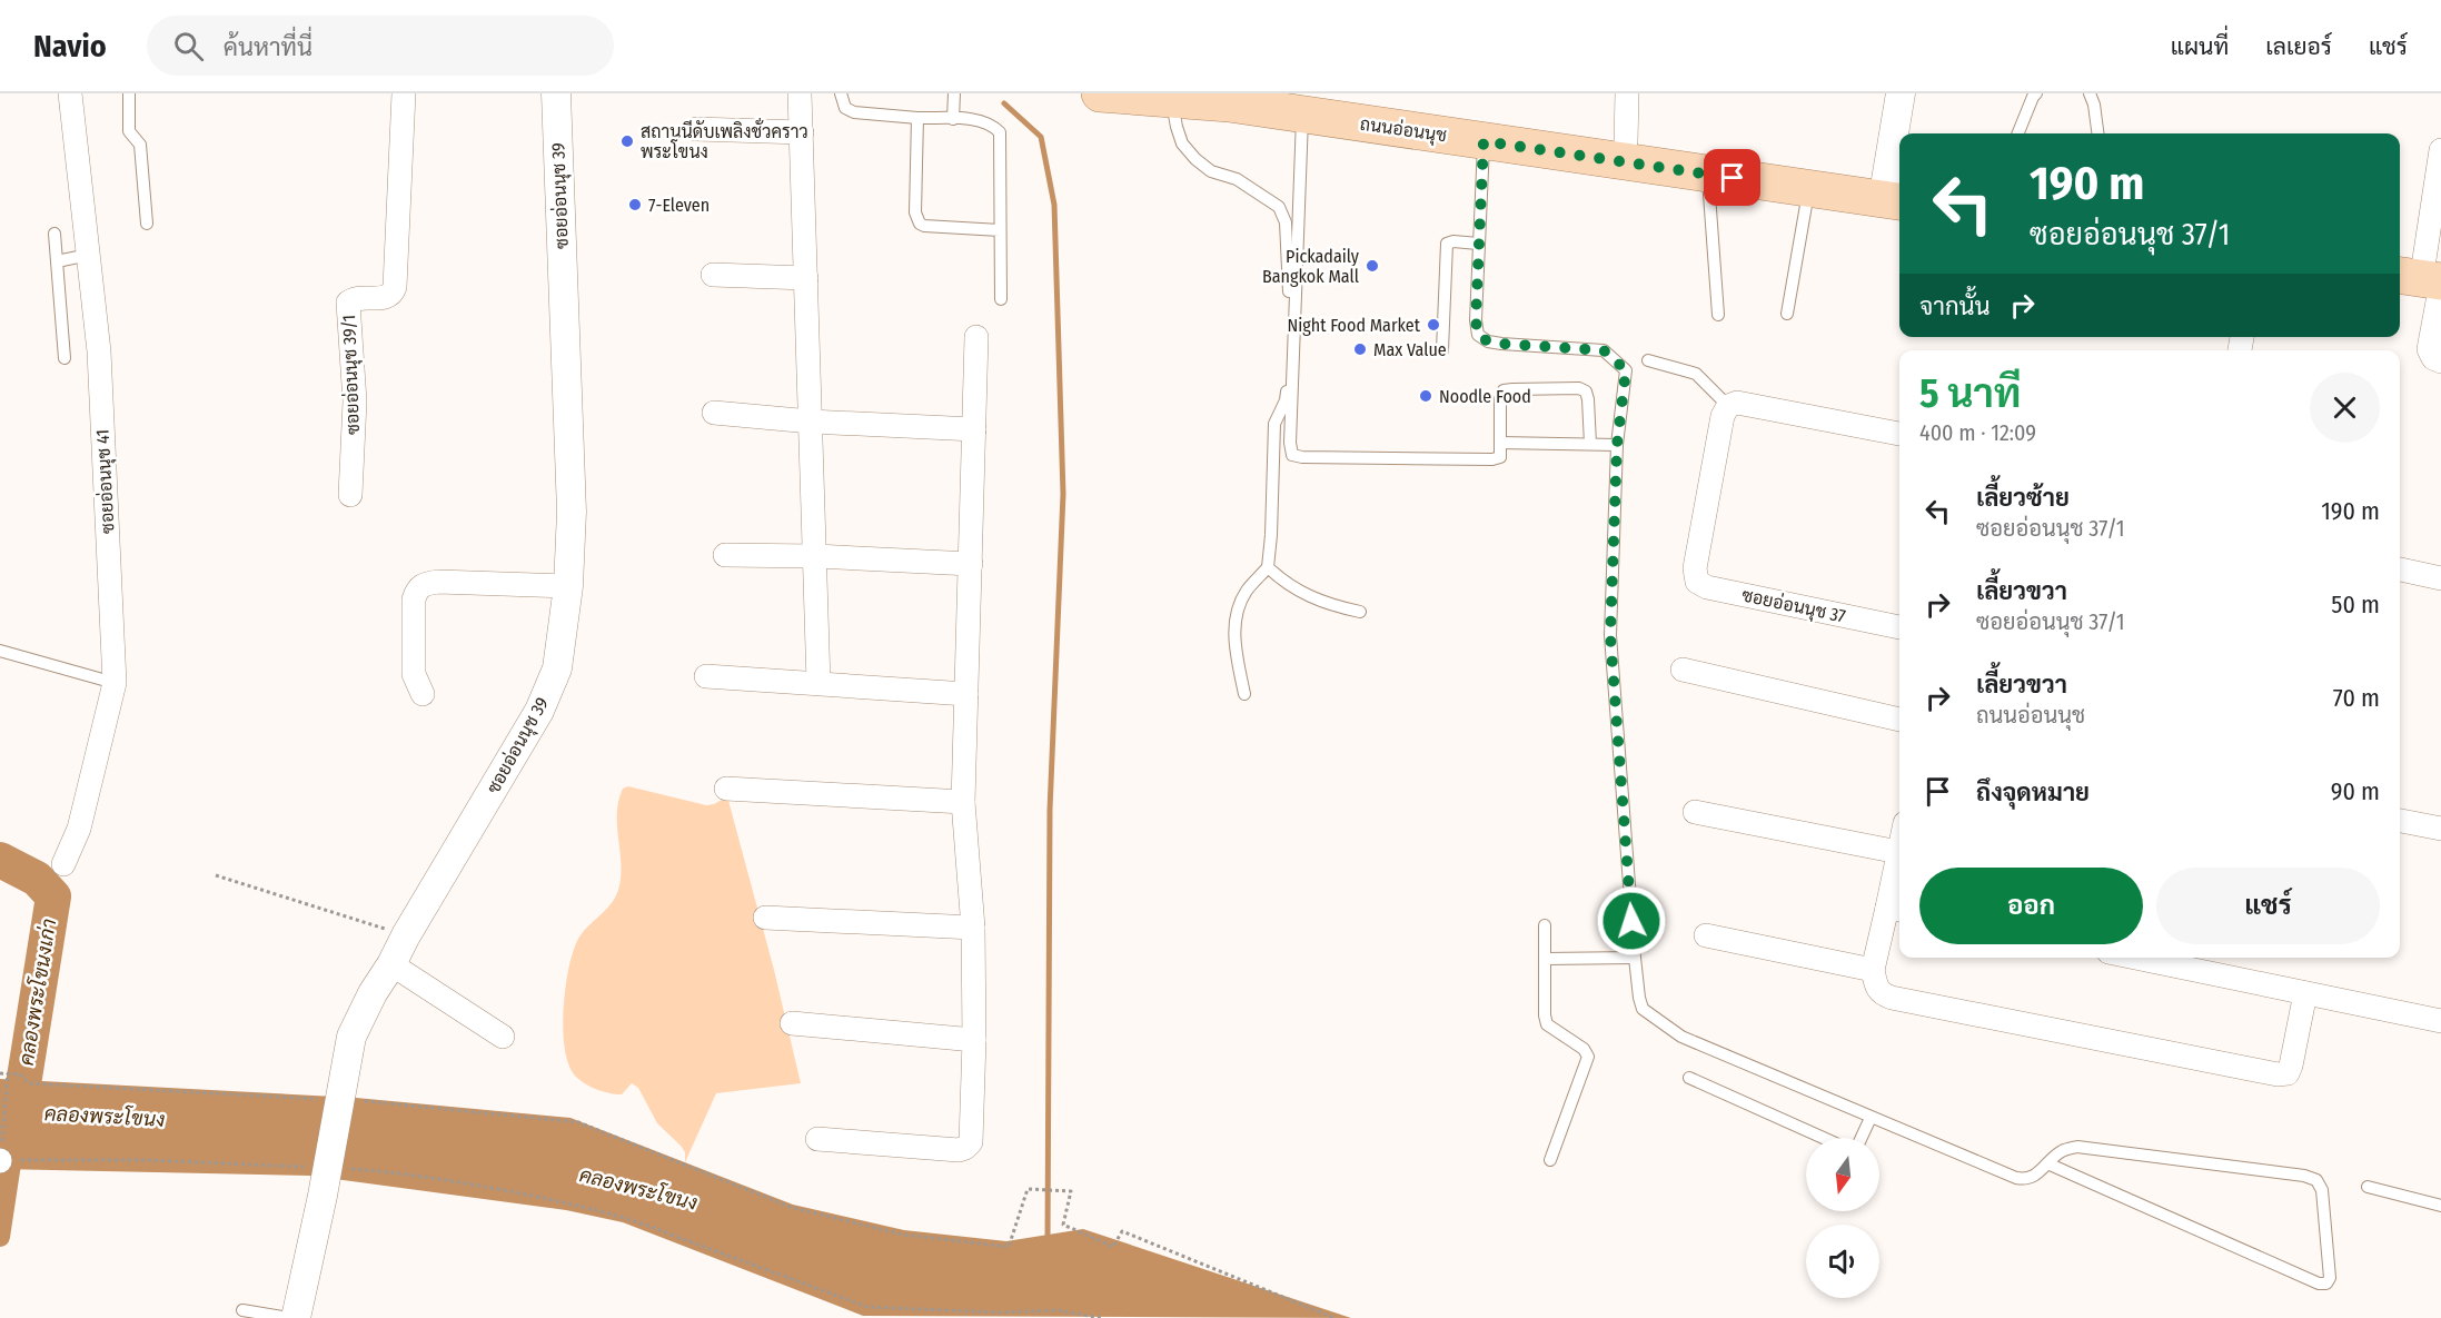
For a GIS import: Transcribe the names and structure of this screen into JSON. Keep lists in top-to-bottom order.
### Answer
{
  "streets": {
    "main road": ["ถนนอ่อนนุช"],
    "street": [
      "ซอยอ่อนนุช 39",
      "ซอยอ่อนนุช 39/1",
      "ซอยอ่อนนุช 41",
      "ซอยอ่อนนุช 37"
    ]
  },
  "water": ["คลองพระโขนงเก่า", "คลองพระโขนง"],
  "places": [
    "สถานนีดับเพลิงชั่วคราว พระโขนง",
    "7-Eleven",
    "Pickadaily Bangkok Mall",
    "Night Food Market",
    "Max Value",
    "Noodle Food"
  ],
  "north": "bottom",
  "page": {
    "header": "Navio",
    "search": "ค้นหาที่นี่",
    "nav": ["แผนที่", "เลเยอร์", "แชร์"],
    "turn": ["190 m", "ซอยอ่อนนุช 37/1"],
    "then": "จากนั้น",
    "heading": ["5 นาที", "400 m · 12:09"],
    "list": [
      {
        "name": "เลี้ยวซ้าย",
        "note": "ซอยอ่อนนุช 37/1",
        "value": "190 m"
      },
      {
        "name": "เลี้ยวขวา",
        "note": "ซอยอ่อนนุช 37/1",
        "value": "50 m"
      },
      {
        "name": "เลี้ยวขวา",
        "note": "ถนนอ่อนนุช",
        "value": "70 m"
      },
      {
        "name": "ถึงจุดหมาย",
        "value": "90 m"
      }
    ],
    "buttons": ["ออก", "แชร์"]
  }
}
